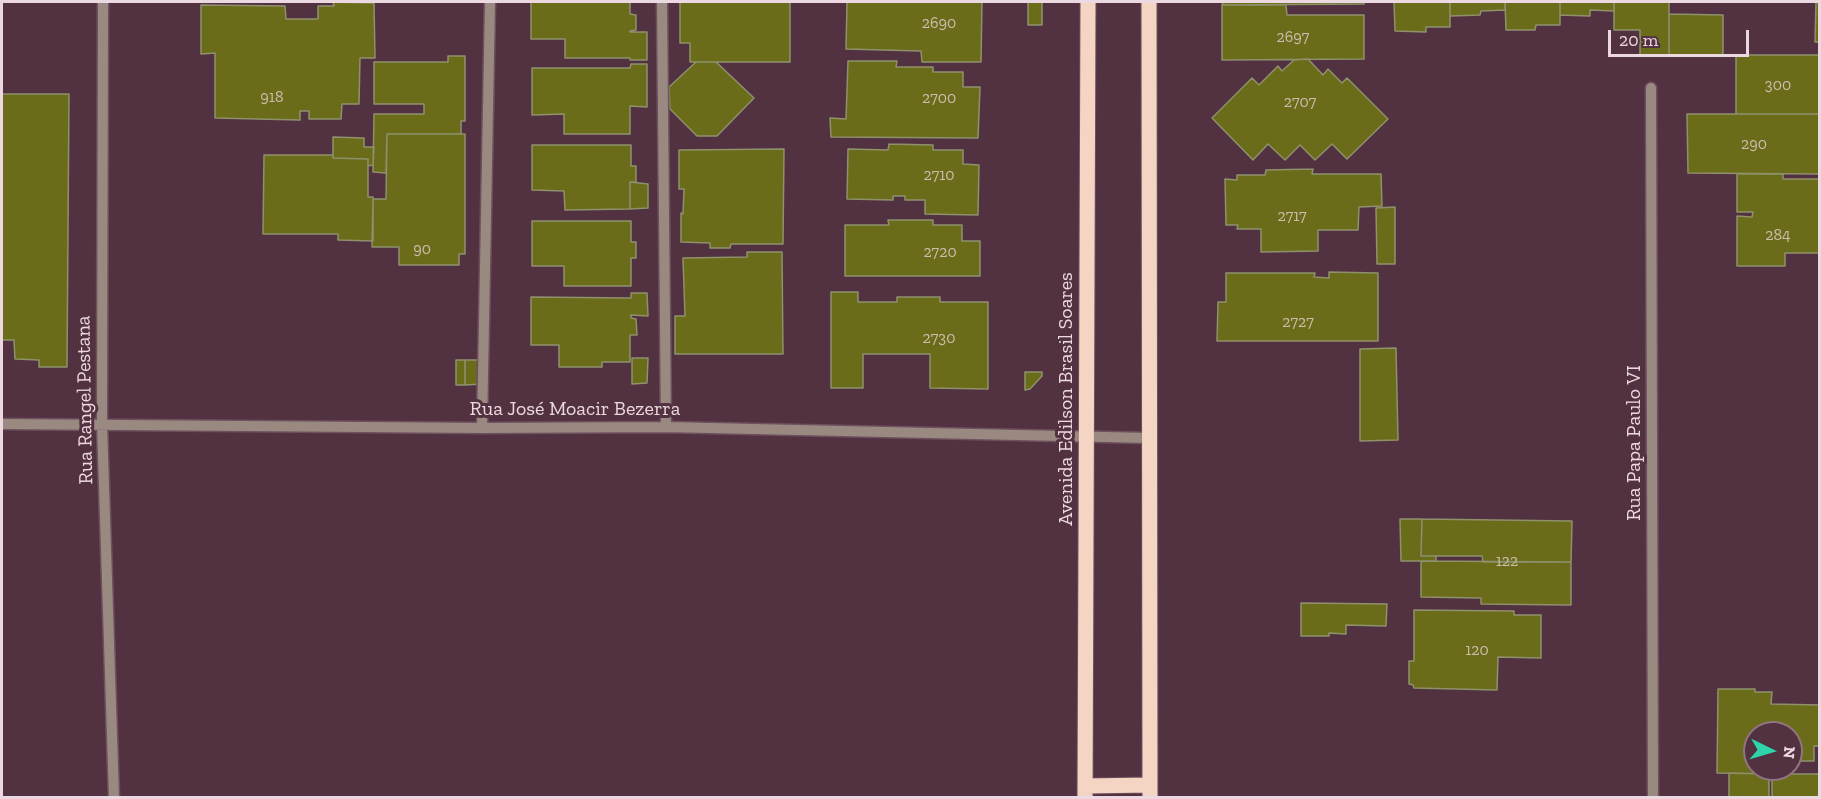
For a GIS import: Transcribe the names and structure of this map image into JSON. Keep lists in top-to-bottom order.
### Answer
{
  "streets": {
    "main road": ["Avenida Edilson Brasil Soares"],
    "street": ["Rua Rangel Pestana", "Rua José Moacir Bezerra", "Rua Papa Paulo VI"]
  },
  "crossings": [
    ["Avenida Edilson Brasil Soares", "Rua José Moacir Bezerra"],
    ["Rua Rangel Pestana", "Rua José Moacir Bezerra"]
  ],
  "house_numbers": [
    "2690",
    "2697",
    "300",
    "918",
    "2700",
    "2707",
    "290",
    "2710",
    "2717",
    "284",
    "90",
    "2720",
    "2727",
    "2730",
    "122",
    "120"
  ],
  "scale_bar": "20 m",
  "north": "right"
}
